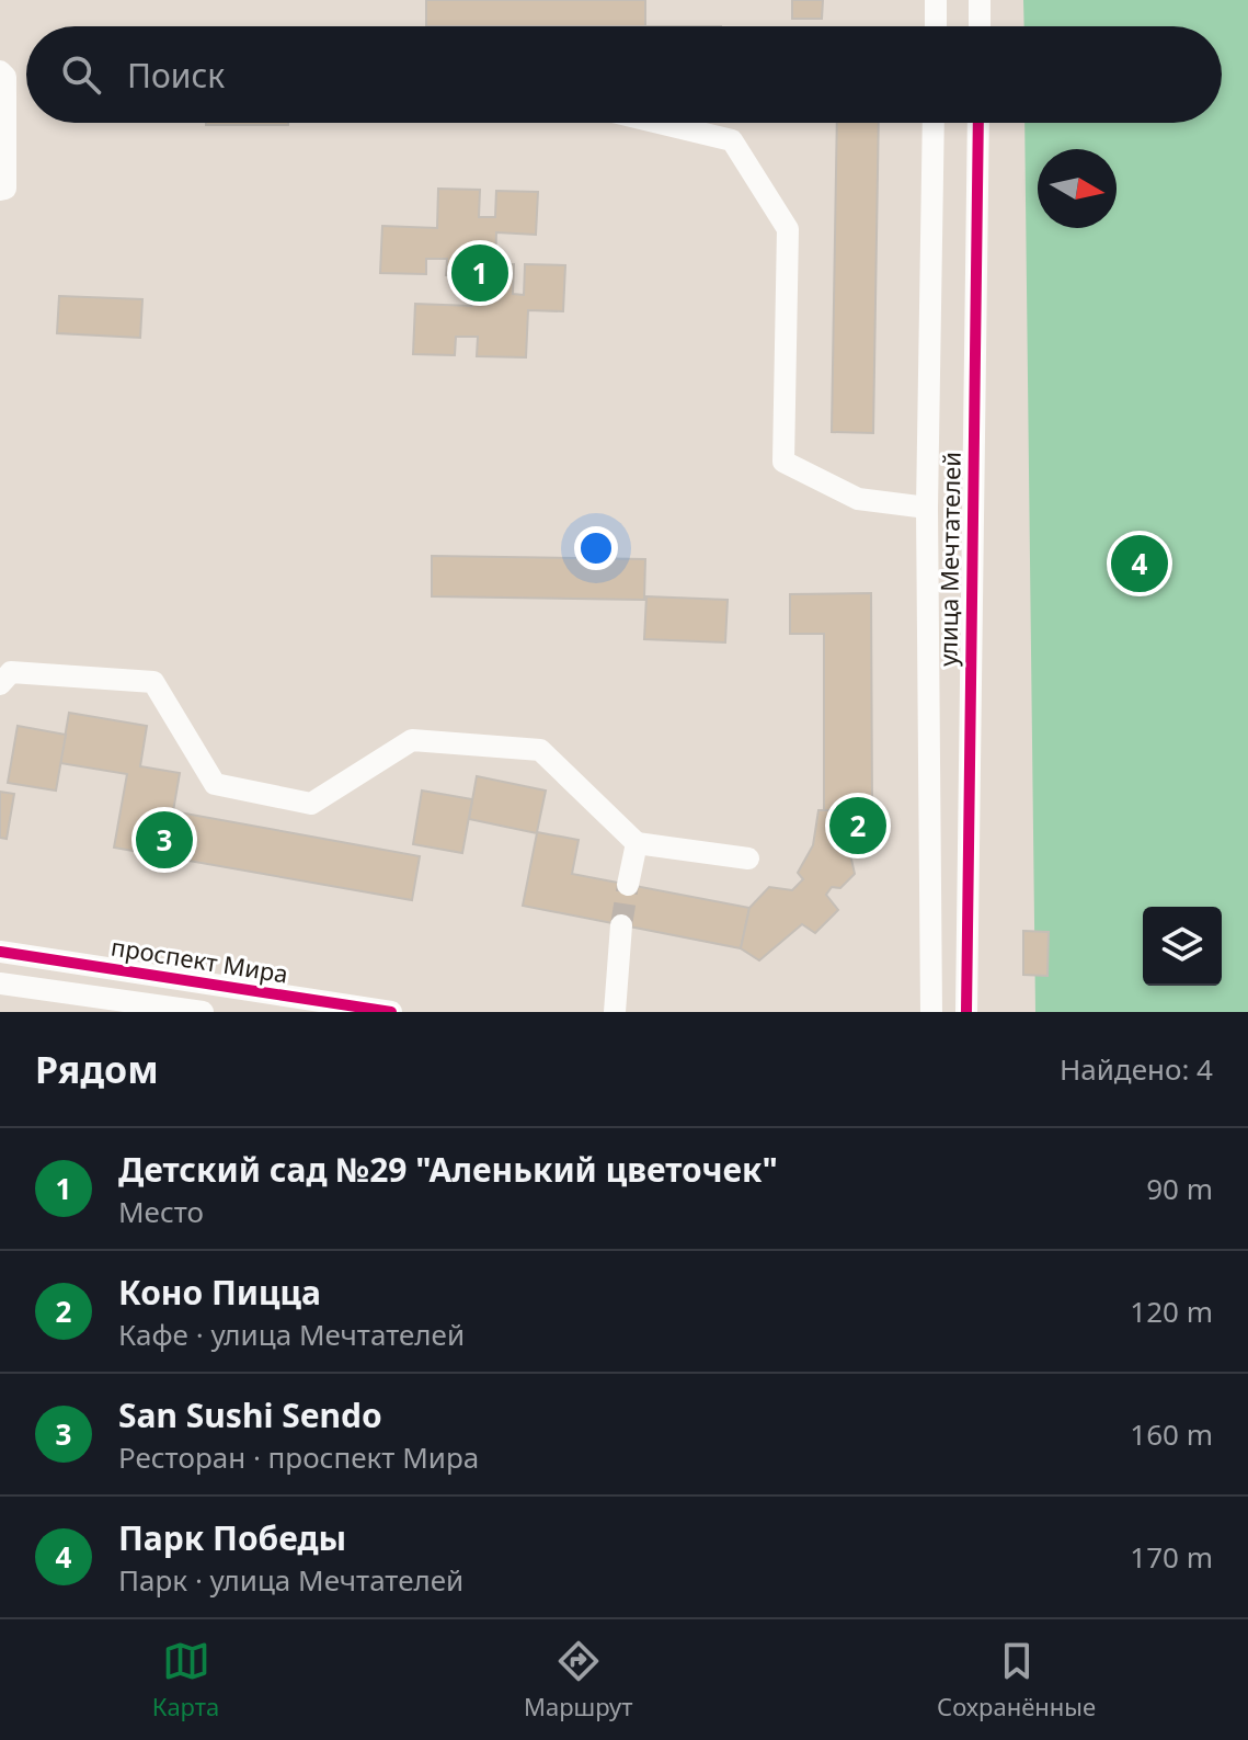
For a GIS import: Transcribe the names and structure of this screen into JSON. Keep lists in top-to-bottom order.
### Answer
{
  "streets": {
    "street": ["улица Мечтателей", "проспект Мира"]
  },
  "north": "right",
  "page": {
    "search": "Поиск",
    "pins": [
      "1",
      "4",
      "2",
      "3"
    ],
    "heading": ["Рядом", "Найдено: 4"],
    "list": [
      {
        "mark": "1",
        "name": "Детский сад №29 \"Аленький цветочек\"",
        "note": "Место",
        "value": "90 m"
      },
      {
        "mark": "2",
        "name": "Коно Пицца",
        "note": "Кафе · улица Мечтателей",
        "value": "120 m"
      },
      {
        "mark": "3",
        "name": "San Sushi Sendo",
        "note": "Ресторан · проспект Мира",
        "value": "160 m"
      },
      {
        "mark": "4",
        "name": "Парк Победы",
        "note": "Парк · улица Мечтателей",
        "value": "170 m"
      }
    ],
    "nav": ["Карта", "Маршрут", "Сохранённые"]
  }
}
